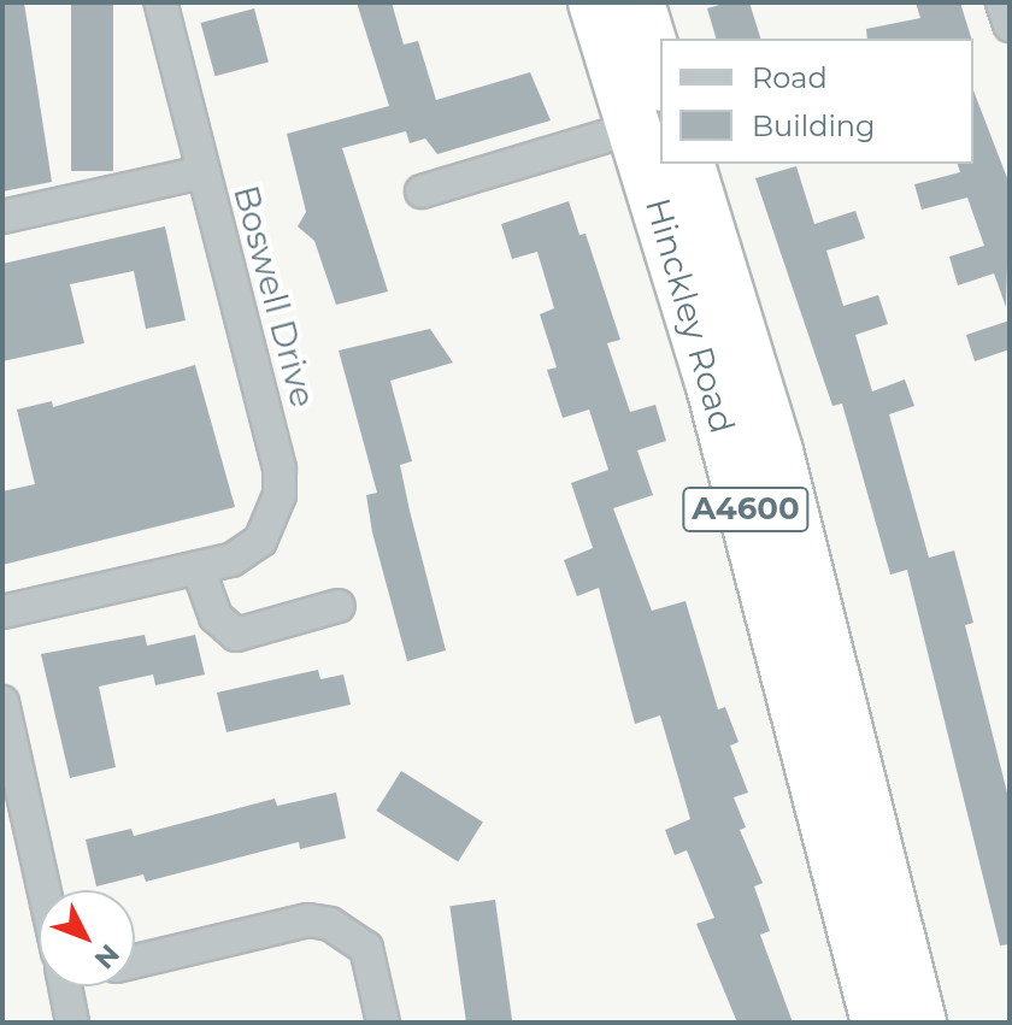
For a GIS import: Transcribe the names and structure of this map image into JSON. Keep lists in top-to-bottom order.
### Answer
{
  "streets": {
    "highway": ["Hinckley Road", "A4600"],
    "street": ["Boswell Drive"]
  },
  "legend": ["Road", "Building"],
  "north": "bottom right"
}
